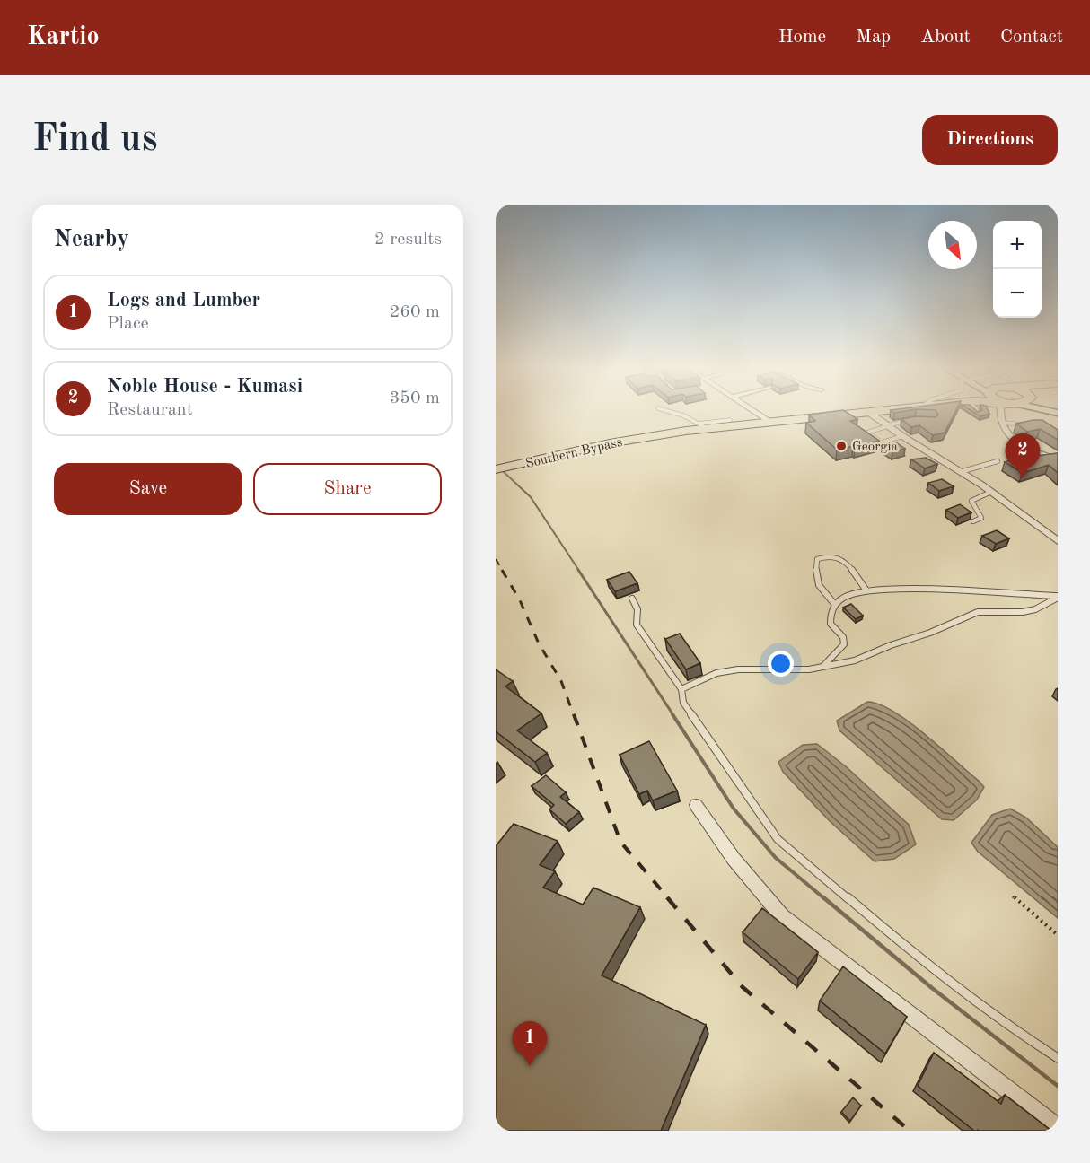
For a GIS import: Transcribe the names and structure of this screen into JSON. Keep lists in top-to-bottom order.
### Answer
{
  "streets": {
    "highway": ["Southern Bypass"]
  },
  "places": ["Georgia"],
  "north": "bottom right",
  "page": {
    "header": "Kartio",
    "nav": [
      "Home",
      "Map",
      "About",
      "Contact"
    ],
    "buttons": [
      "Directions",
      ["Save", "Share"]
    ],
    "title": "Find us",
    "heading": ["Nearby", "2 results"],
    "map_buttons": ["+", "−"],
    "list": [
      {
        "mark": "1",
        "name": "Logs and Lumber",
        "note": "Place",
        "value": "260 m"
      },
      {
        "mark": "2",
        "name": "Noble House - Kumasi",
        "note": "Restaurant",
        "value": "350 m"
      }
    ],
    "pins": ["2", "1"]
  }
}
